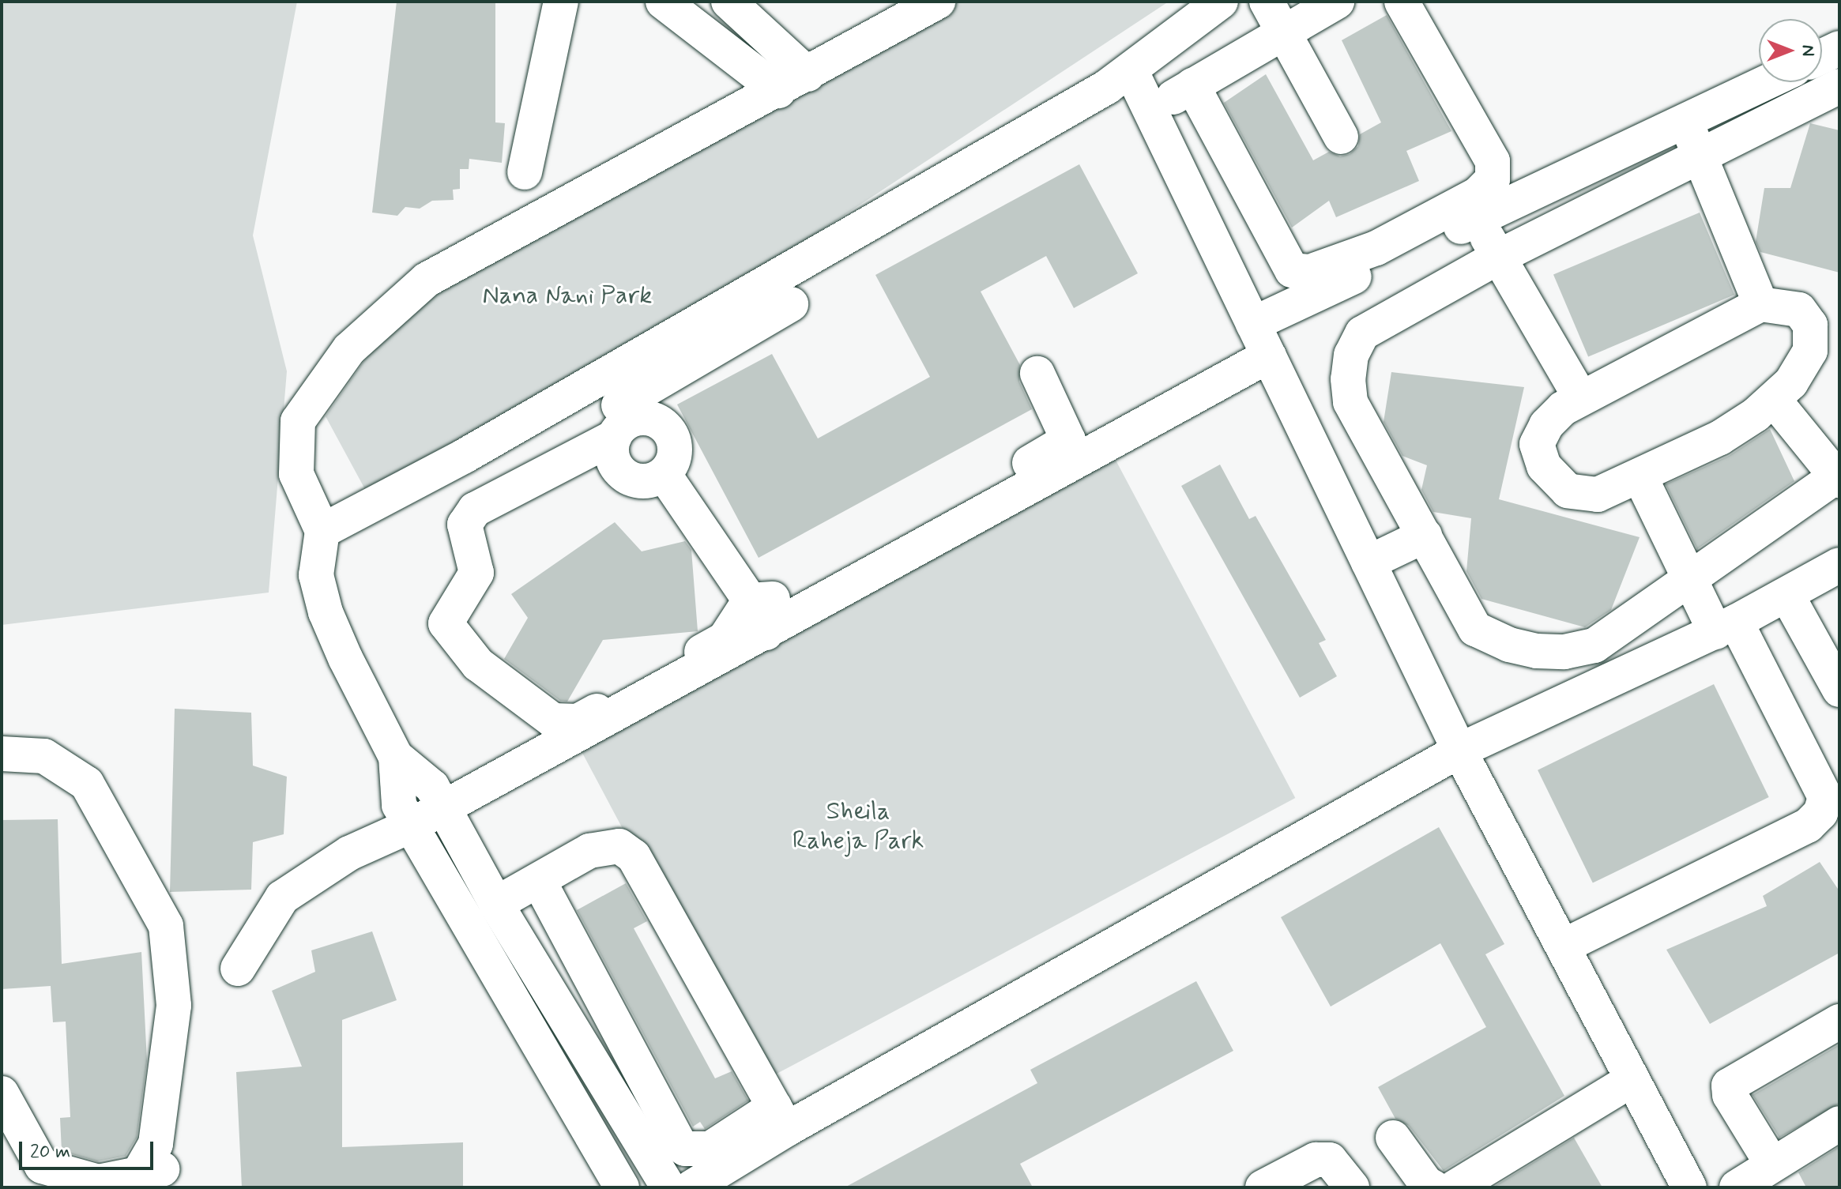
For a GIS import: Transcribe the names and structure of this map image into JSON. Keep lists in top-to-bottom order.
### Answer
{
  "parks": ["Nana Nani Park", "Sheila Raheja Park"],
  "scale_bar": "20 m",
  "north": "right"
}
